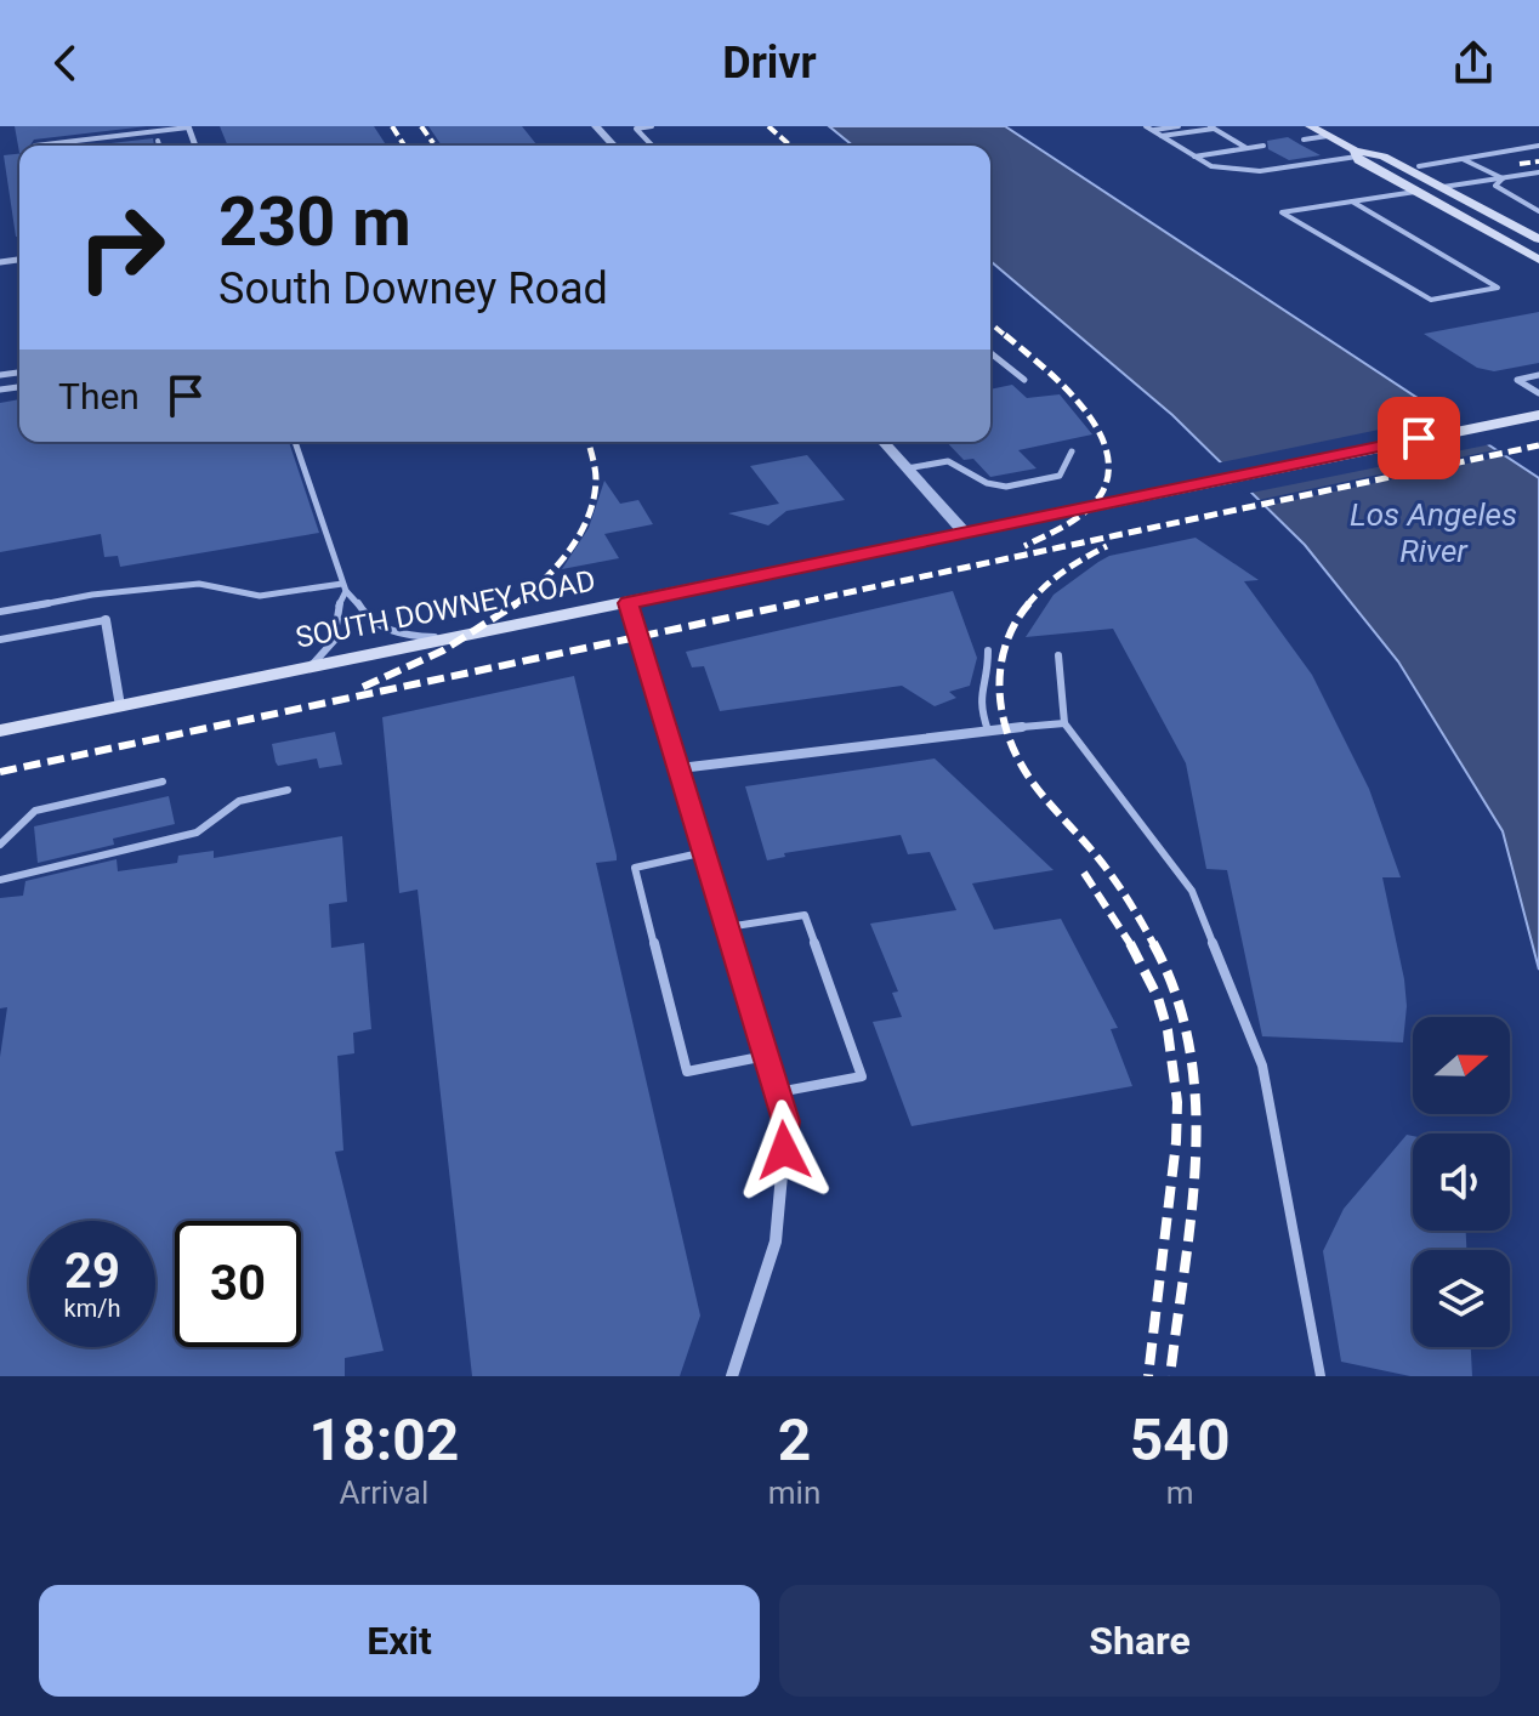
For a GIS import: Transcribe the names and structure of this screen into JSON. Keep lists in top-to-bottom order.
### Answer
{
  "streets": {
    "main road": ["SOUTH DOWNEY ROAD"]
  },
  "water": ["Los Angeles River"],
  "north": "right",
  "page": {
    "header": "Drivr",
    "turn": ["230 m", "South Downey Road"],
    "then": "Then",
    "speed": "29 km/h",
    "limit": "30",
    "eta": [
      "18:02",
      "Arrival",
      "2",
      "min",
      "540",
      "m"
    ],
    "buttons": ["Exit", "Share"]
  }
}
